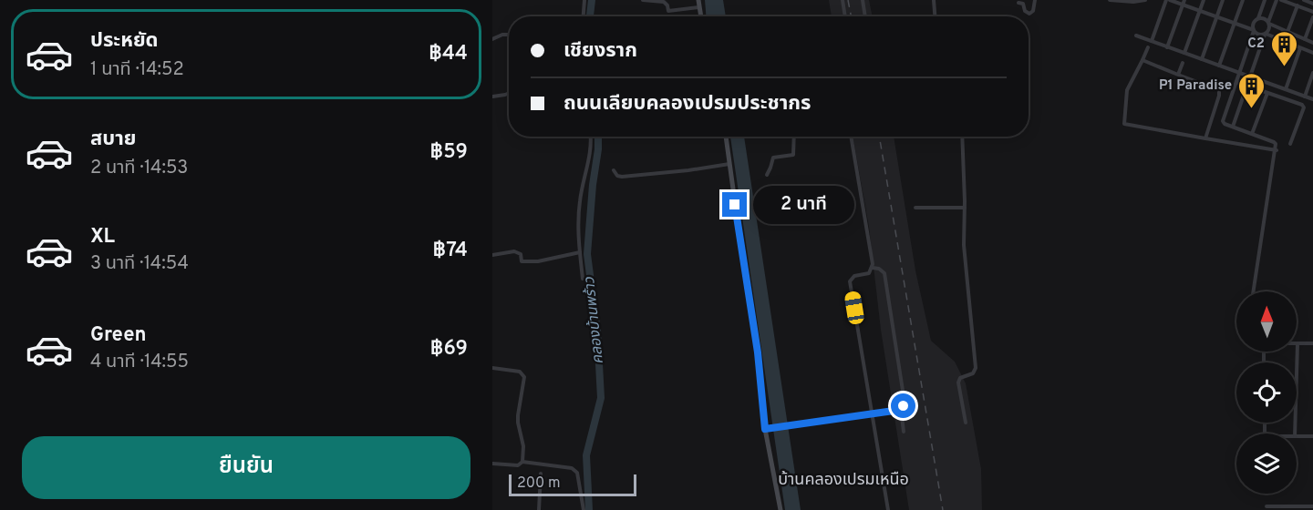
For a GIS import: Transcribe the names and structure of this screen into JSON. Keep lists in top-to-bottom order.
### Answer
{
  "districts": ["บ้านคลองเปรมเหนือ"],
  "water": ["คลองบ้านพร้าว"],
  "places": {
    "building": ["C2", "P1 Paradise"]
  },
  "scale_bar": "200 m",
  "north": "top",
  "page": {
    "list": [
      {
        "name": "ประหยัด",
        "note": "1 นาที · 14:52",
        "value": "฿44"
      },
      {
        "name": "สบาย",
        "note": "2 นาที · 14:53",
        "value": "฿59"
      },
      {
        "name": "XL",
        "note": "3 นาที · 14:54",
        "value": "฿74"
      },
      {
        "name": "Green",
        "note": "4 นาที · 14:55",
        "value": "฿69"
      }
    ],
    "banner": ["เชียงราก", "ถนนเลียบคลองเปรมประชากร"],
    "bubble": "2 นาที",
    "buttons": "ยืนยัน",
    "scale": "200 m"
  }
}
